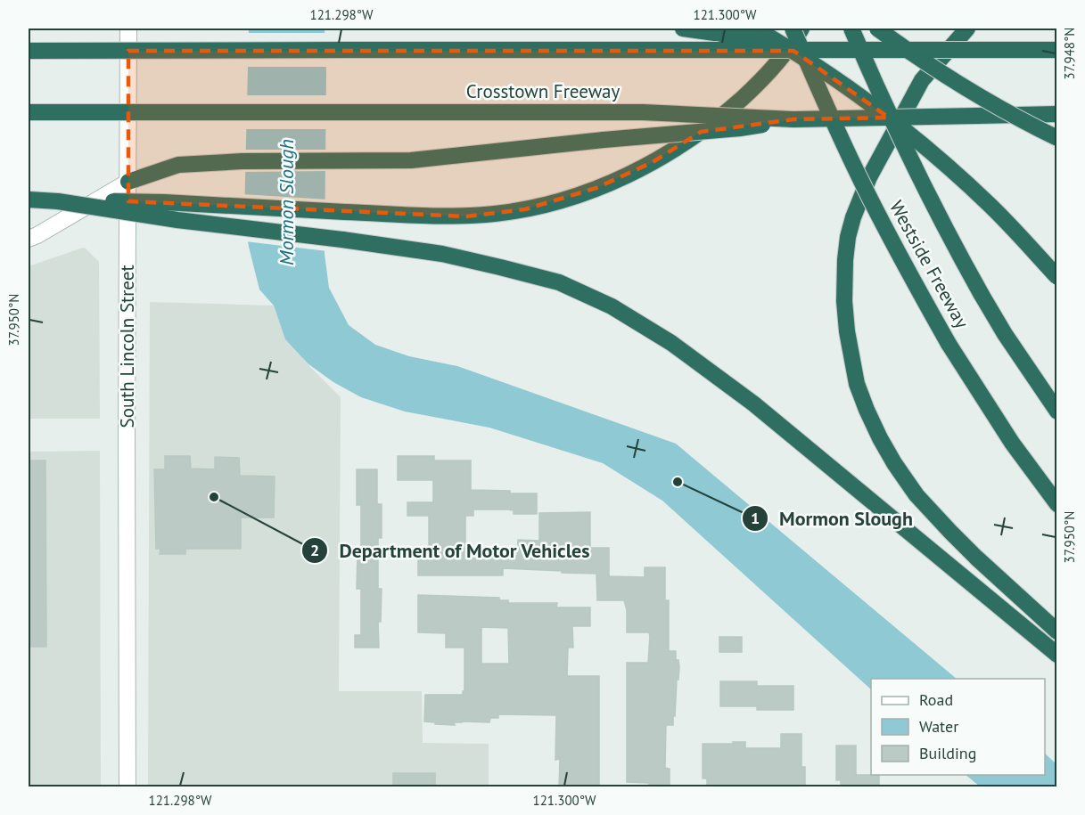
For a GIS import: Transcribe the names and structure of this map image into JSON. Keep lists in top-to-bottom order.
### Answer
{
  "streets": {
    "highway": ["Crosstown Freeway", "Westside Freeway"],
    "street": ["South Lincoln Street"]
  },
  "water": ["Mormon Slough"],
  "places": ["Mormon Slough", "Department of Motor Vehicles"],
  "legend": ["Road", "Water", "Building"],
  "coordinates": [
    "121.298°W",
    "121.300°W",
    "37.948°N",
    "37.950°N"
  ]
}
